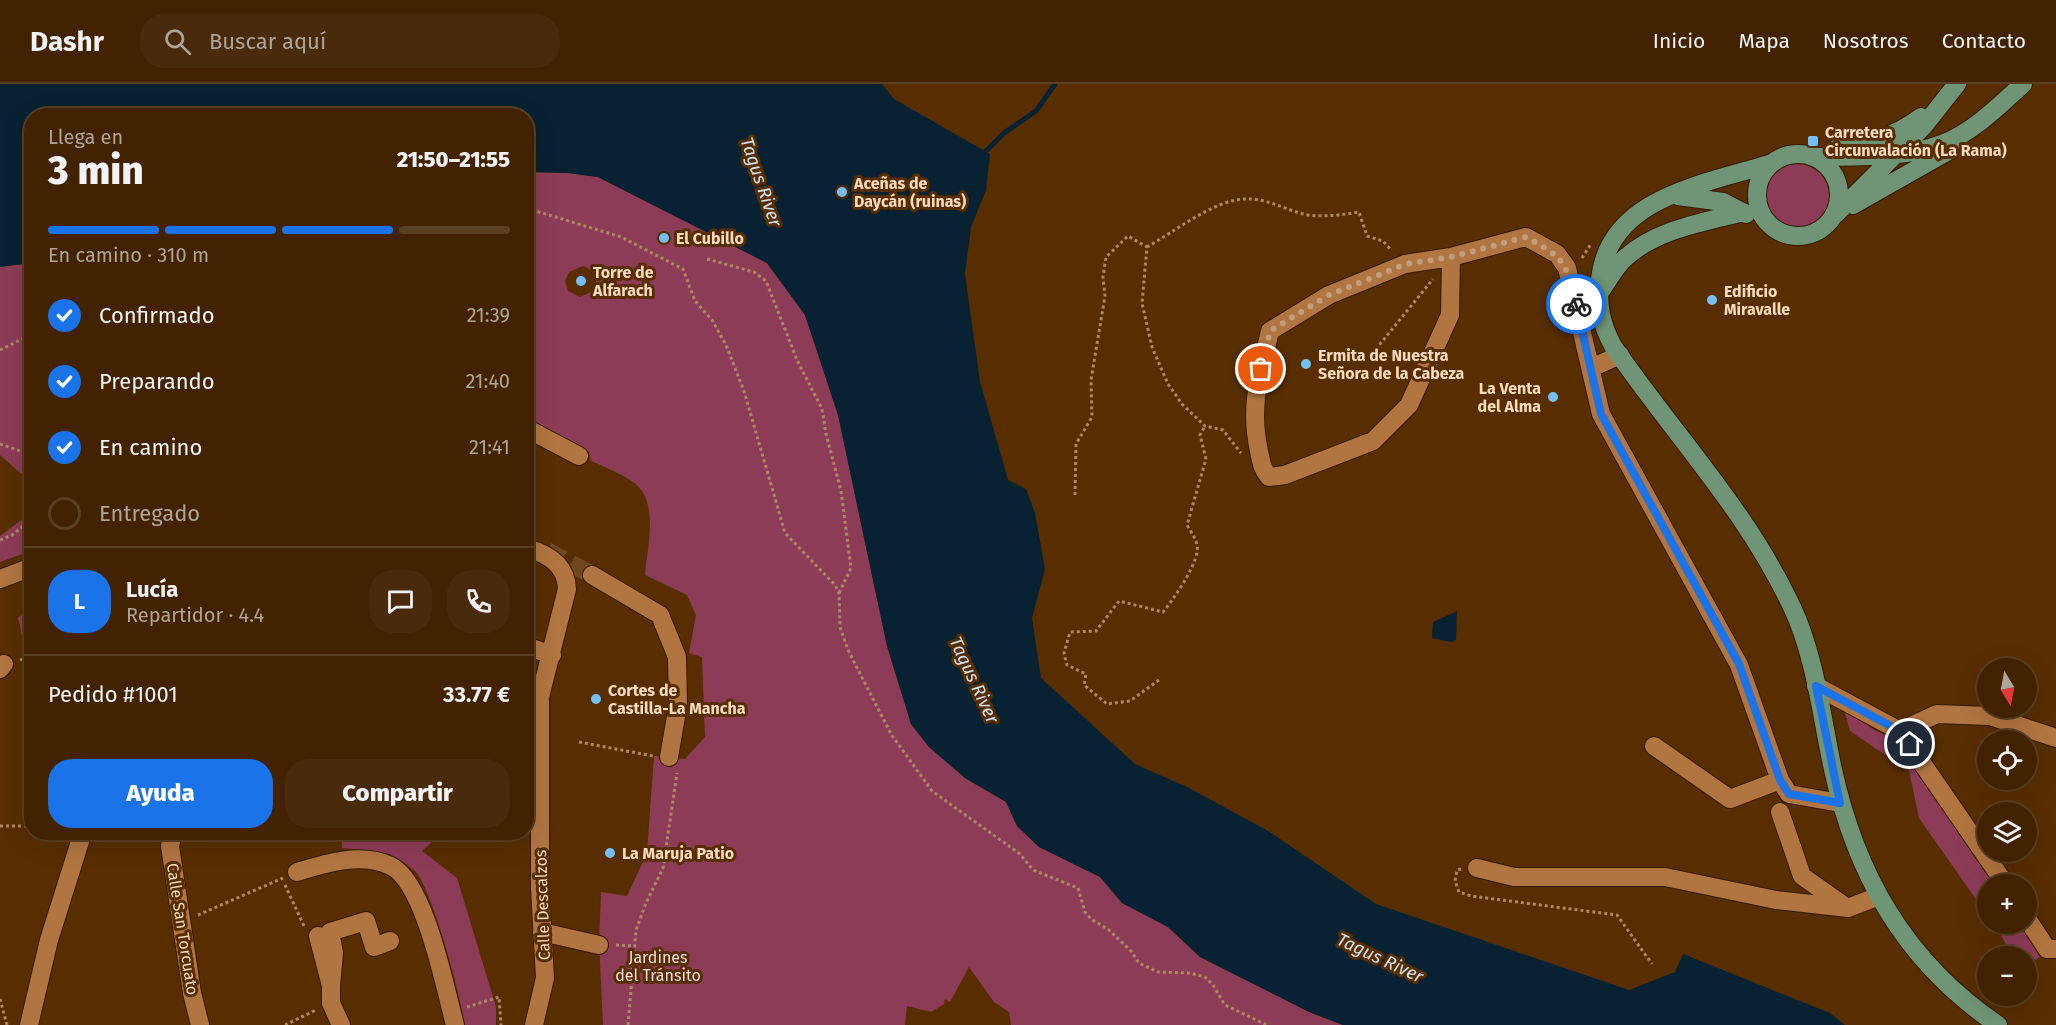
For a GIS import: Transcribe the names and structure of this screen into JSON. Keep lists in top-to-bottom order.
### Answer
{
  "streets": {
    "street": ["Calle Descalzos", "Calle San Torcuato"]
  },
  "water": ["Tagus River"],
  "parks": ["Jardines del Tránsito"],
  "places": {
    "transit": ["Carretera Circunvalación (La Rama)"],
    "other": [
      "Aceñas de Daycán (ruinas)",
      "El Cubillo",
      "Torre de Alfarach",
      "Edificio Miravalle",
      "Ermita de Nuestra Señora de la Cabeza",
      "La Venta del Alma",
      "Cortes de Castilla-La Mancha",
      "La Maruja Patio"
    ]
  },
  "north": "bottom",
  "page": {
    "header": "Dashr",
    "search": "Buscar aquí",
    "nav": [
      "Inicio",
      "Mapa",
      "Nosotros",
      "Contacto"
    ],
    "heading": ["3 min", "Llega en", "21:50–21:55"],
    "panel": [
      "Lucía",
      "Repartidor · 4.4",
      "Pedido #1001",
      "33.77 €"
    ],
    "bar": "En camino · 310 m",
    "list": [
      ["Confirmado", "21:39"],
      ["Preparando", "21:40"],
      ["En camino", "21:41"],
      "Entregado"
    ],
    "round": "L",
    "map_buttons": ["+", "−"],
    "buttons": ["Ayuda", "Compartir"]
  }
}
